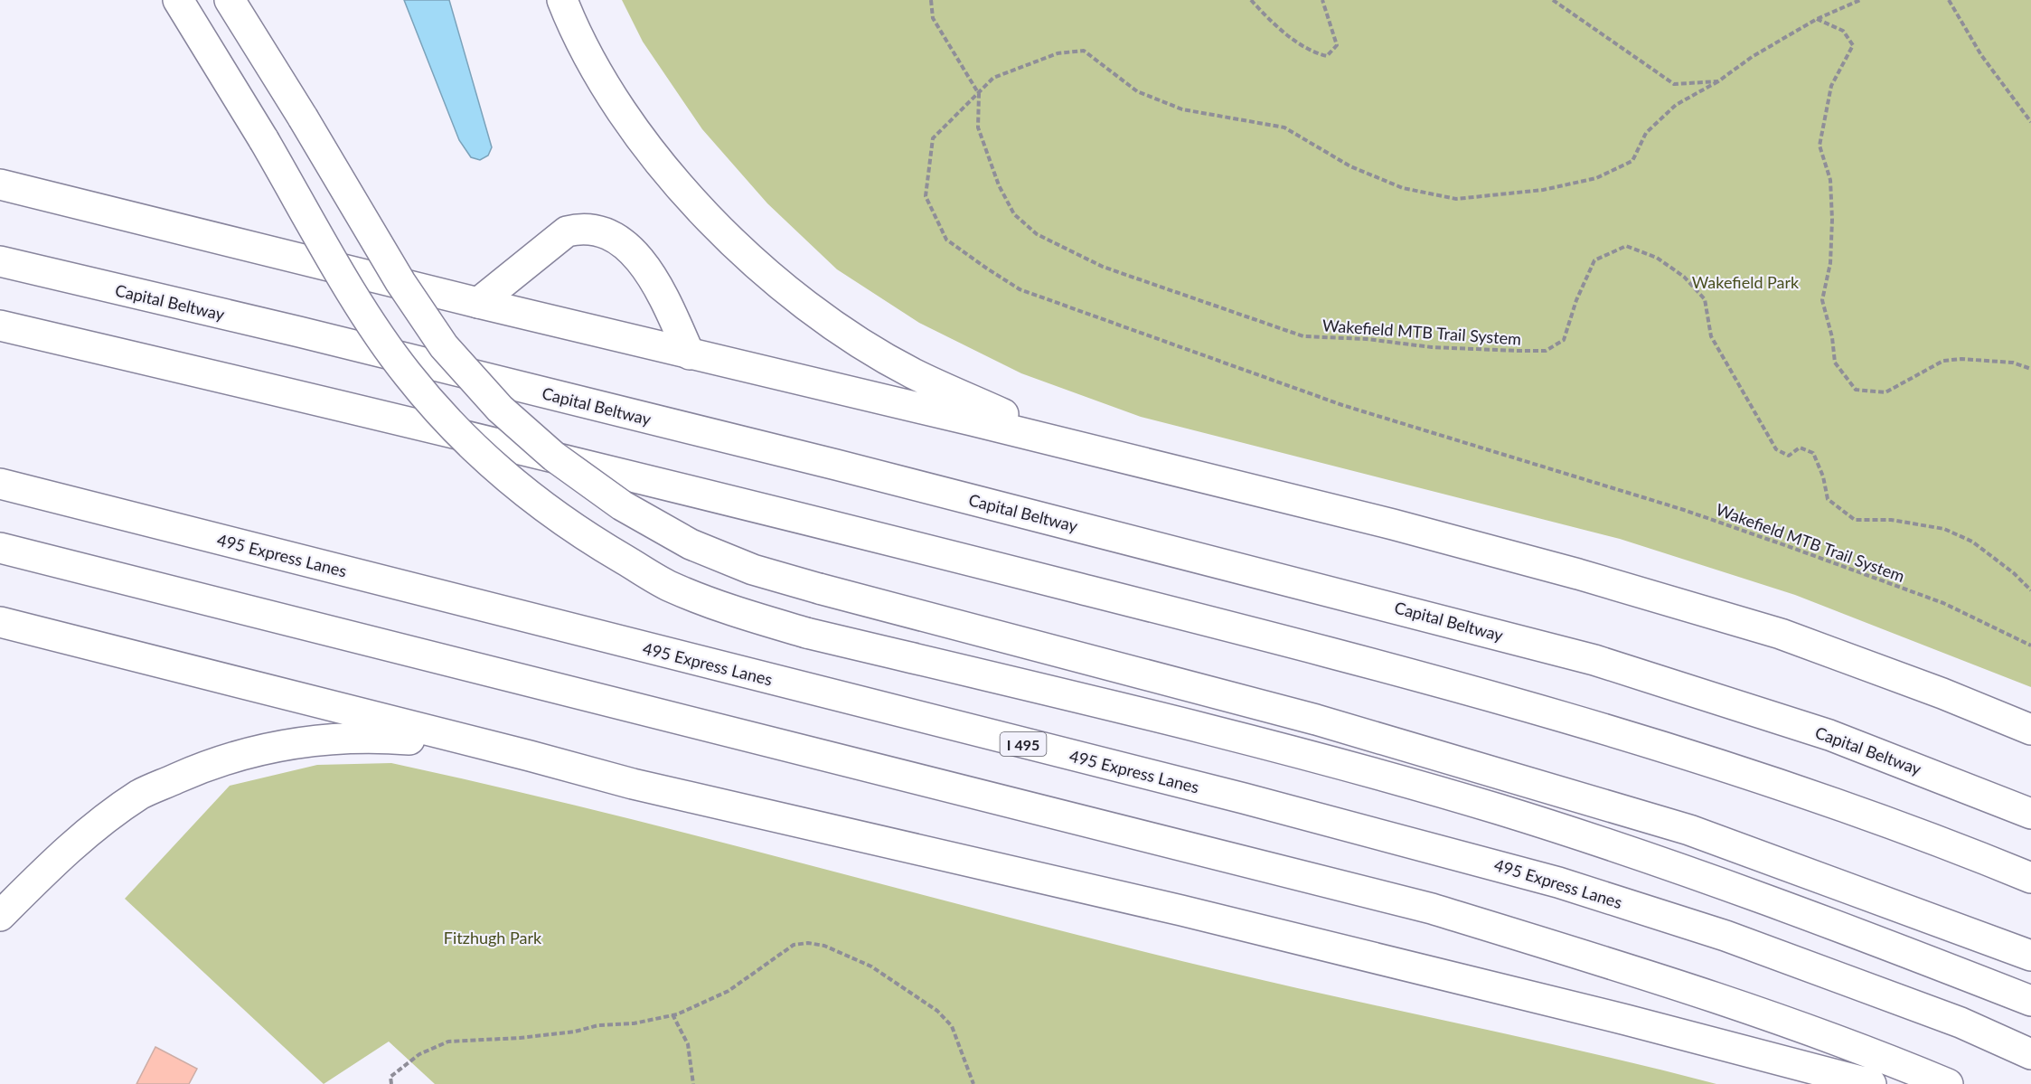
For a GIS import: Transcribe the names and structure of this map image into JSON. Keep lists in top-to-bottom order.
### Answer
{
  "streets": {
    "main road": ["Capital Beltway", "495 Express Lanes", "I 495"],
    "path": ["Wakefield MTB Trail System"]
  },
  "parks": ["Wakefield Park", "Fitzhugh Park"]
}
